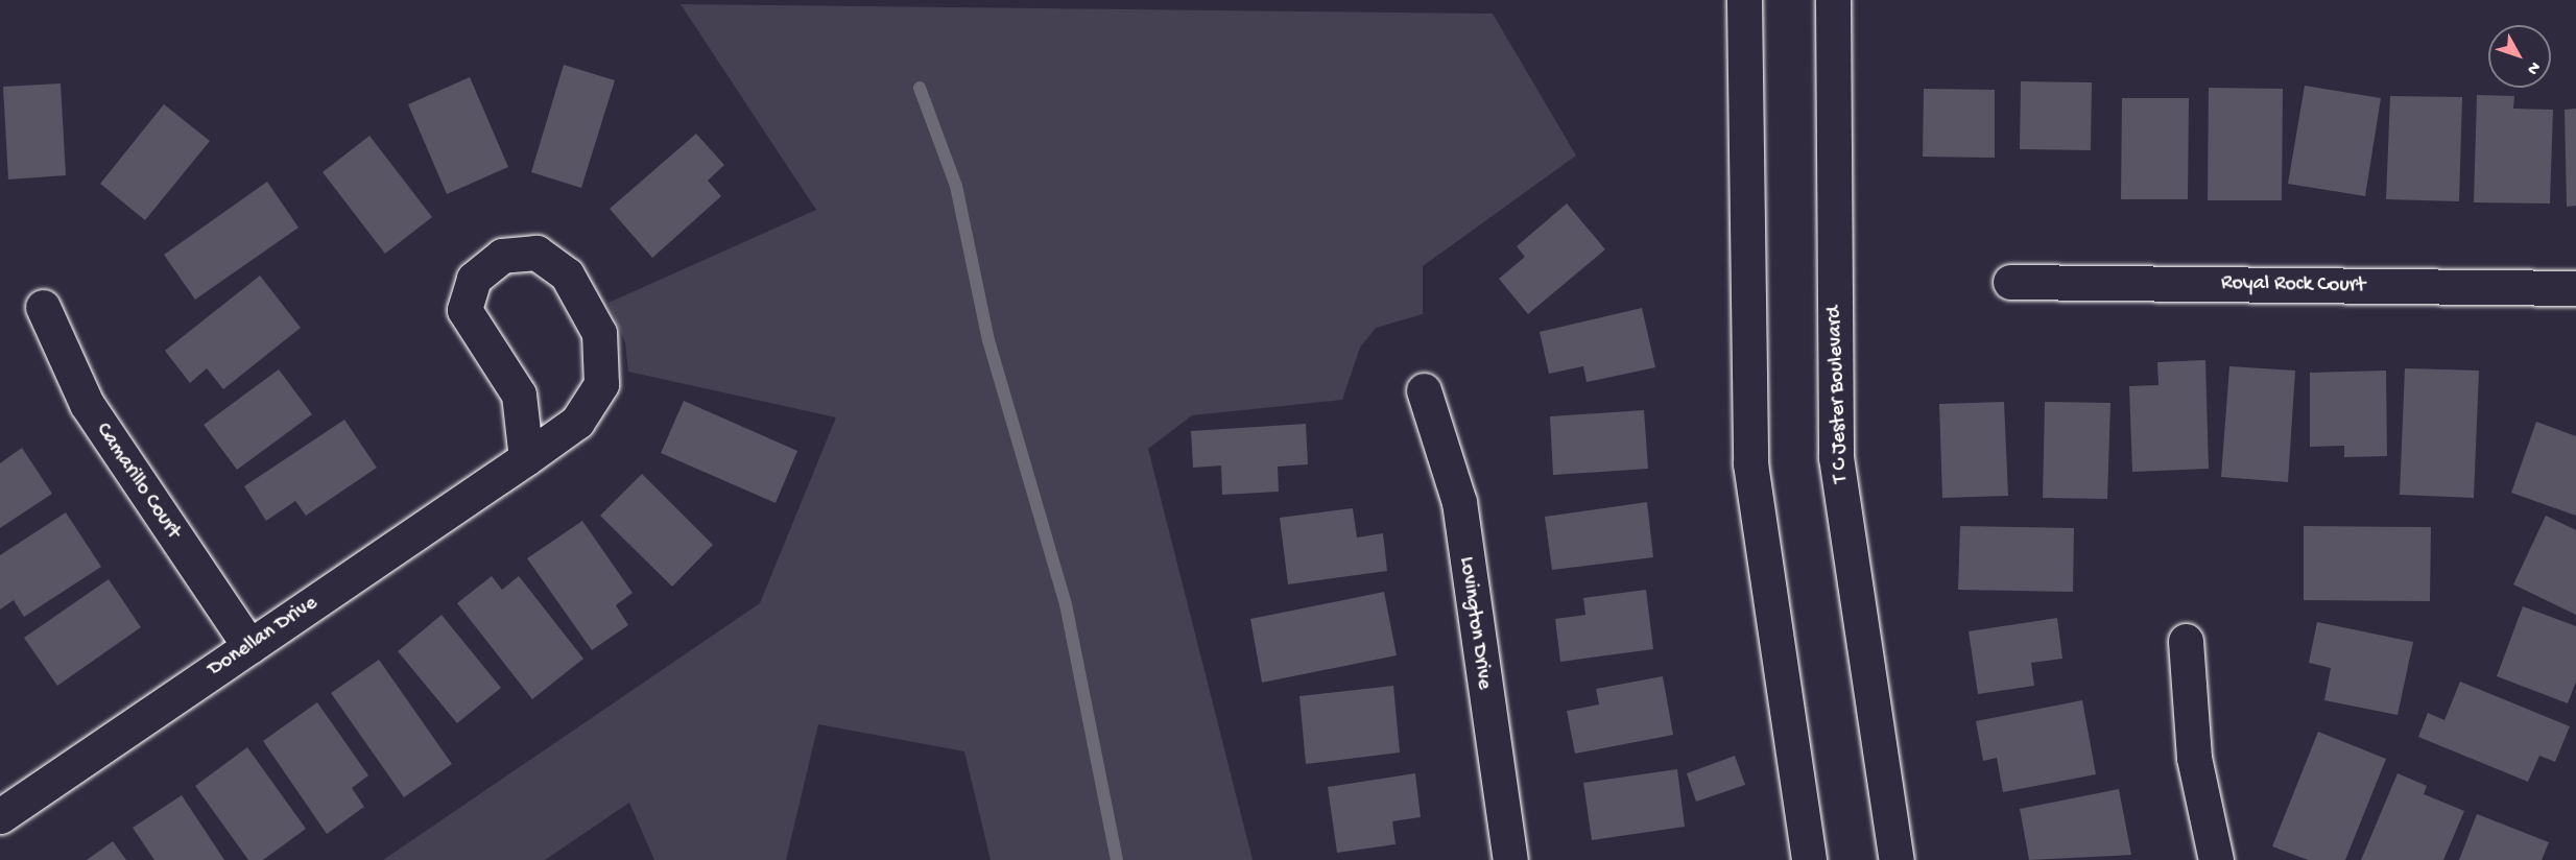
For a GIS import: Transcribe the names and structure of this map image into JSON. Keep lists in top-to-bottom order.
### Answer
{
  "streets": {
    "street": [
      "Royal Rock Court",
      "T C Jester Boulevard",
      "Camarillo Court",
      "Lovington Drive",
      "Donellan Drive"
    ]
  },
  "crossings": [
    ["Camarillo Court", "Donellan Drive"]
  ],
  "north": "bottom right"
}
